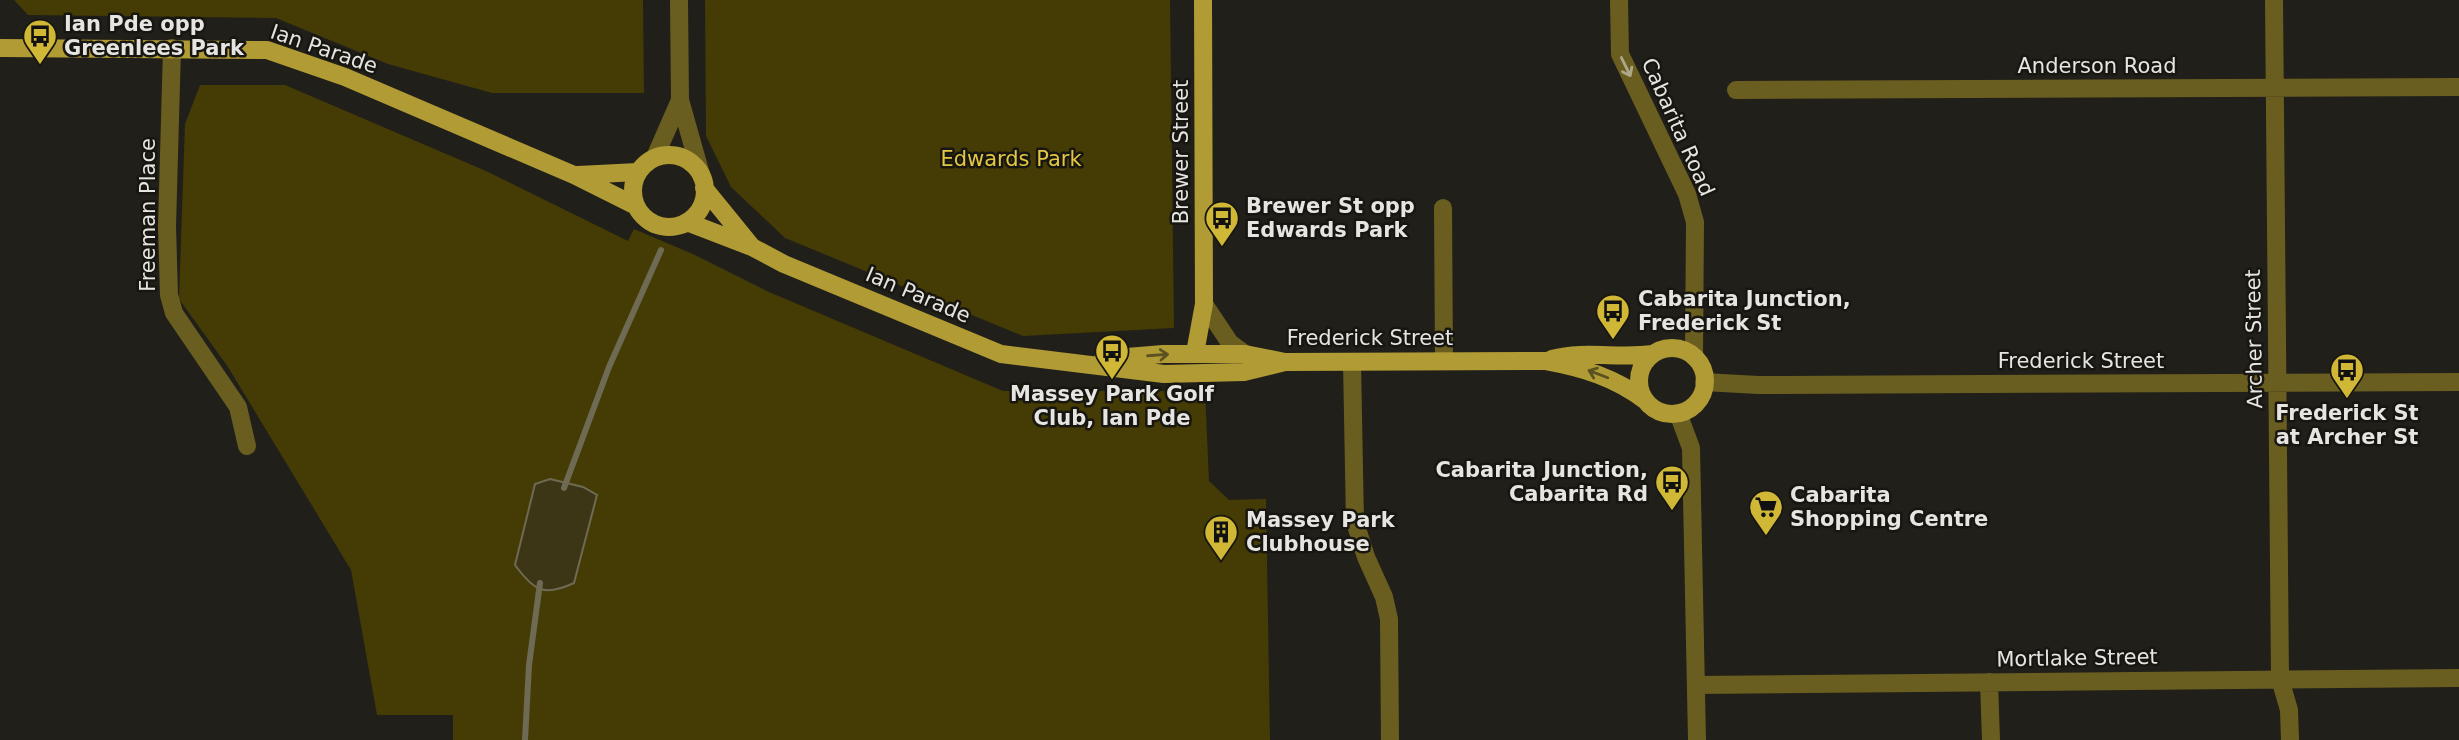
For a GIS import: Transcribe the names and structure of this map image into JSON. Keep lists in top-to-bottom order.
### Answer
{
  "streets": {
    "main road": ["Ian Parade", "Brewer Street", "Frederick Street"],
    "street": [
      "Anderson Road",
      "Cabarita Road",
      "Freeman Place",
      "Archer Street",
      "Mortlake Street"
    ]
  },
  "crossings": [
    ["Ian Parade", "Brewer Street"],
    ["Ian Parade", "Freeman Place"],
    ["Ian Parade", "Frederick Street"],
    ["Anderson Road", "Archer Street"],
    ["Cabarita Road", "Frederick Street"],
    ["Brewer Street", "Frederick Street"],
    ["Frederick Street", "Archer Street"],
    ["Archer Street", "Mortlake Street"]
  ],
  "one_way": ["Cabarita Road"],
  "parks": ["Edwards Park"],
  "places": {
    "bus stop": [
      "Ian Pde opp Greenlees Park",
      "Brewer St opp Edwards Park",
      "Cabarita Junction, Frederick St",
      "Massey Park Golf Club, Ian Pde",
      "Frederick St at Archer St",
      "Cabarita Junction, Cabarita Rd"
    ],
    "supermarket": ["Cabarita Shopping Centre"],
    "building": ["Massey Park Clubhouse"]
  }
}
